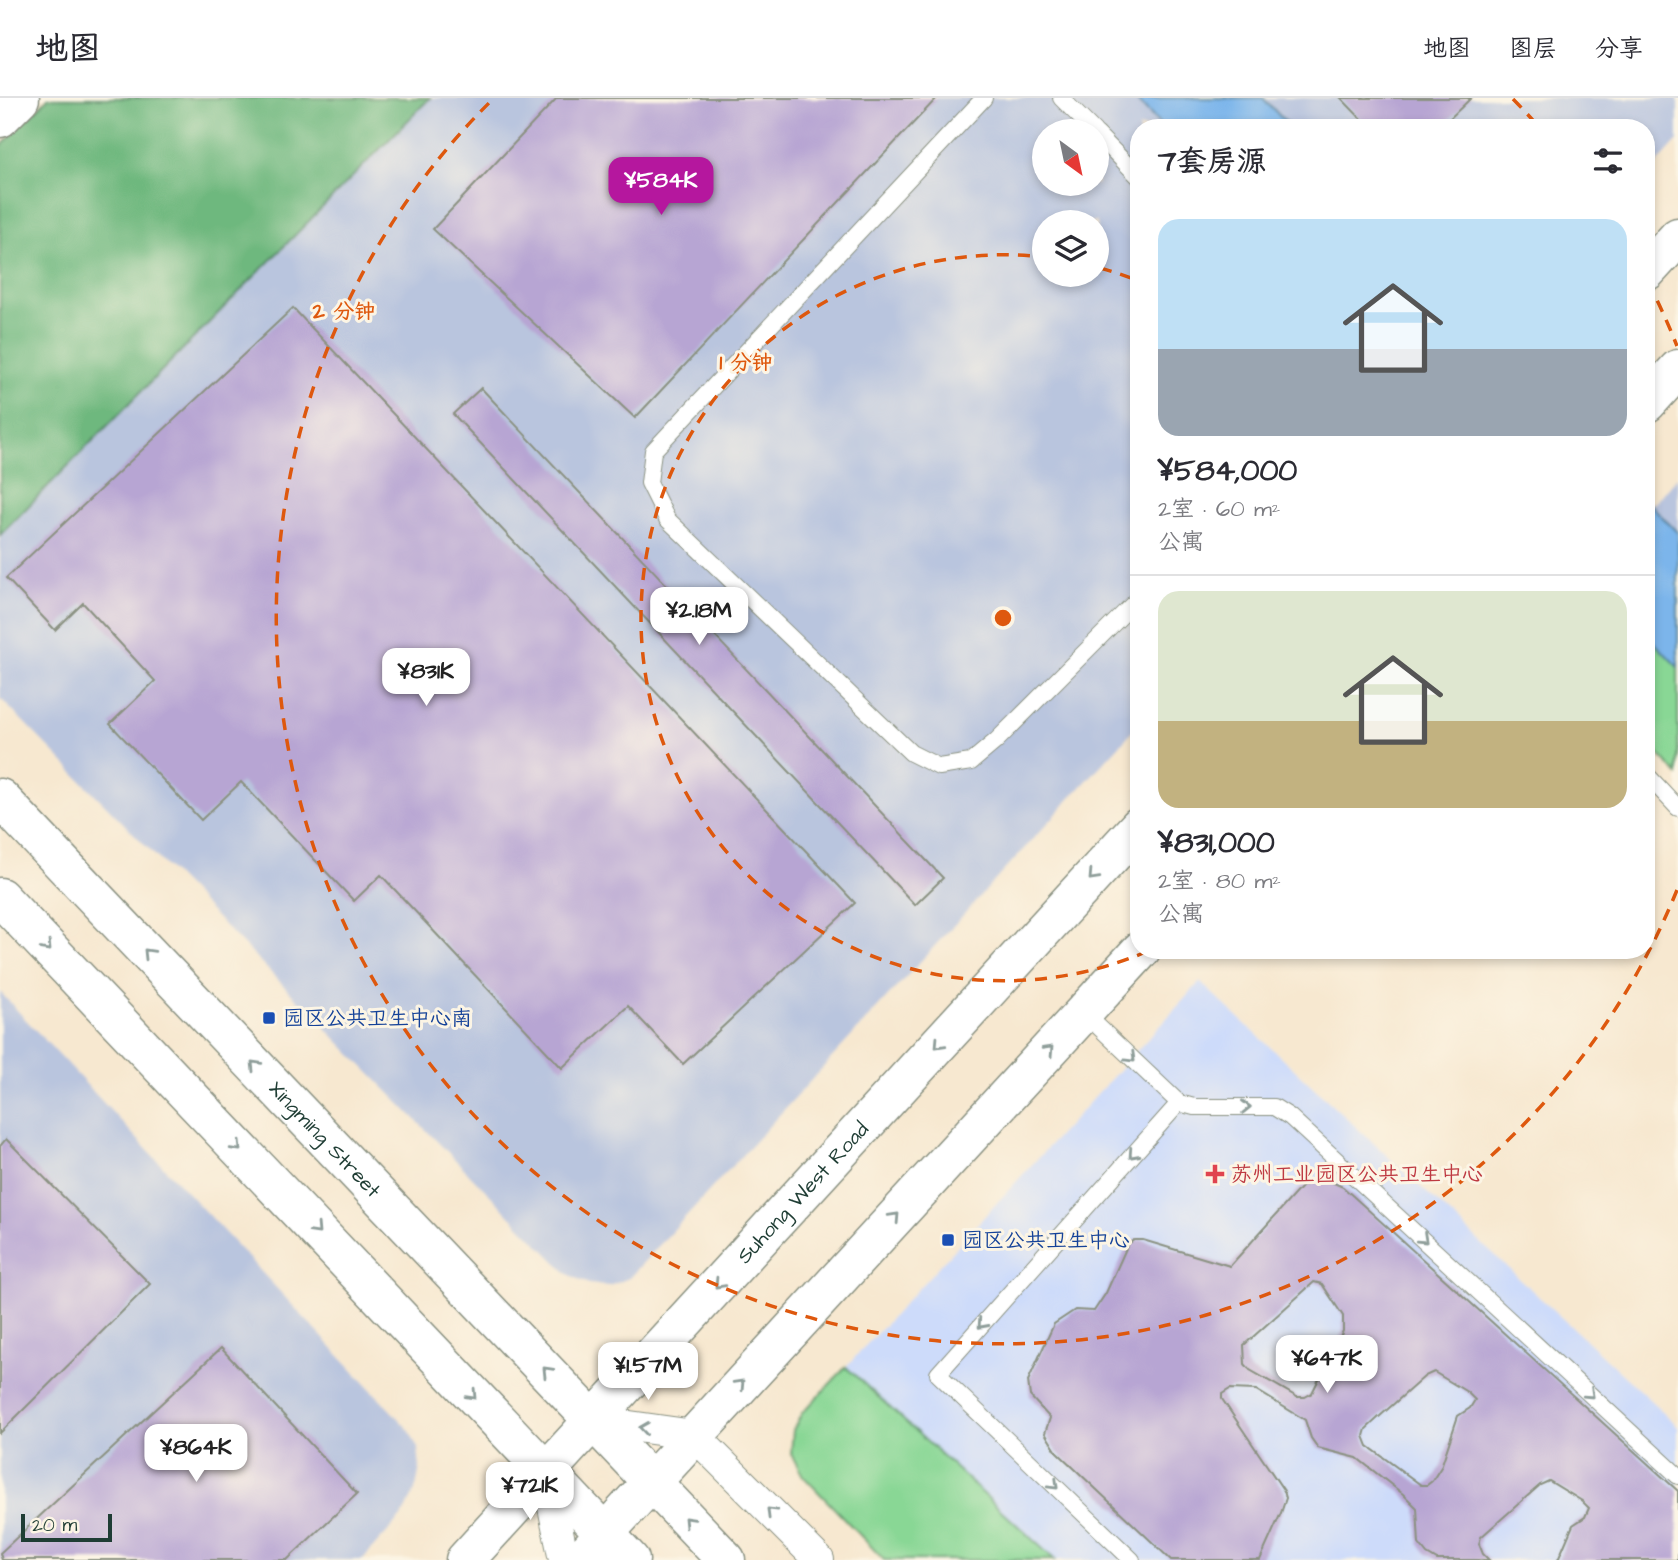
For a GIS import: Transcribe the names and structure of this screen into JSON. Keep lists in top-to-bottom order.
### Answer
{
  "streets": {
    "main road": ["Xingming Street", "Suhong West Road"]
  },
  "crossings": [
    ["Xingming Street", "Suhong West Road"]
  ],
  "places": {
    "transit": ["园区公共卫生中心南", "园区公共卫生中心"],
    "health": ["苏州工业园区公共卫生中心"]
  },
  "scale_bar": "20 m",
  "north": "bottom right",
  "page": {
    "header": "地图",
    "nav": ["地图", "图层", "分享"],
    "heading": "7套房源",
    "price": [
      "¥584K",
      "¥2.18M",
      "¥831K",
      "¥647K",
      "¥1.57M",
      "¥864K",
      "¥721K"
    ],
    "list": [
      {
        "name": "¥584,000",
        "note": "2室 · 60 m² · 公寓"
      },
      {
        "name": "¥831,000",
        "note": "2室 · 80 m² · 公寓"
      }
    ],
    "scale": "20 m"
  },
  "rings": ["2 分钟", "1 分钟"]
}
